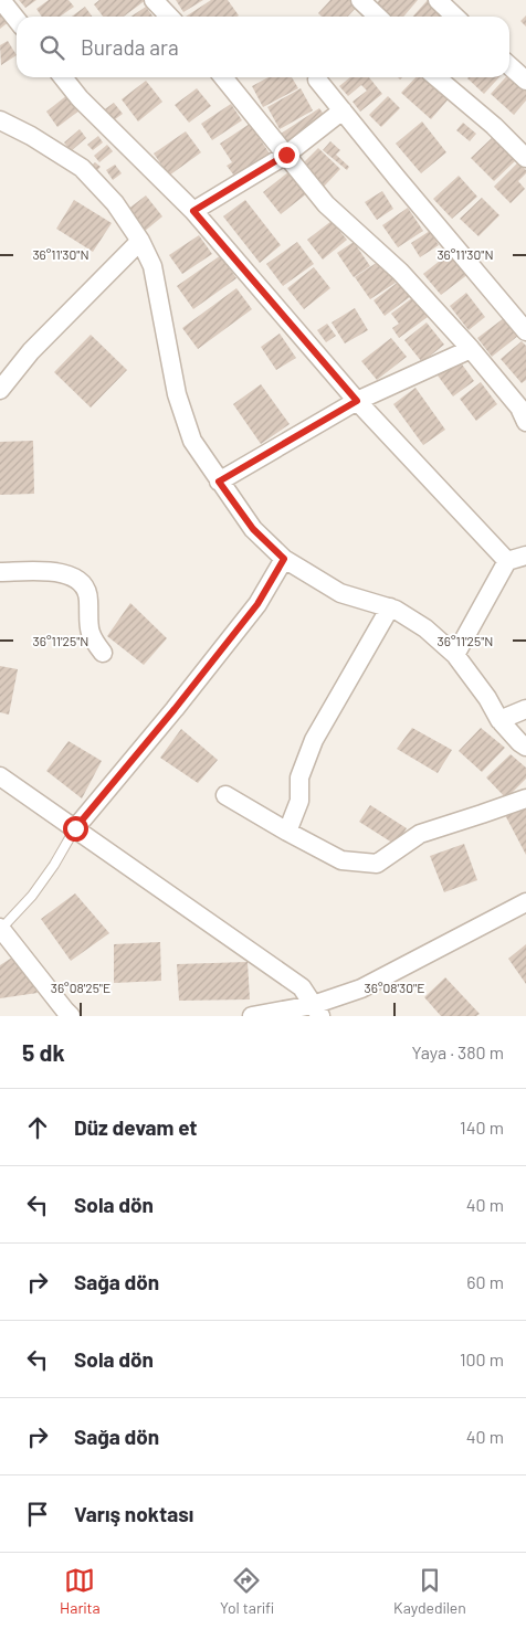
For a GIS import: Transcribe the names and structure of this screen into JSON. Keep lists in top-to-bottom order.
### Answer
{
  "page": {
    "search": "Burada ara",
    "heading": ["5 dk", "Yaya · 380 m"],
    "list": [
      ["Düz devam et", "140 m"],
      ["Sola dön", "40 m"],
      ["Sağa dön", "60 m"],
      ["Sola dön", "100 m"],
      ["Sağa dön", "40 m"],
      "Varış noktası"
    ],
    "nav": ["Harita", "Yol tarifi", "Kaydedilen"]
  },
  "coordinates": [
    "36°11'30\"N",
    "36°11'25\"N",
    "36°08'25\"E",
    "36°08'30\"E"
  ]
}
